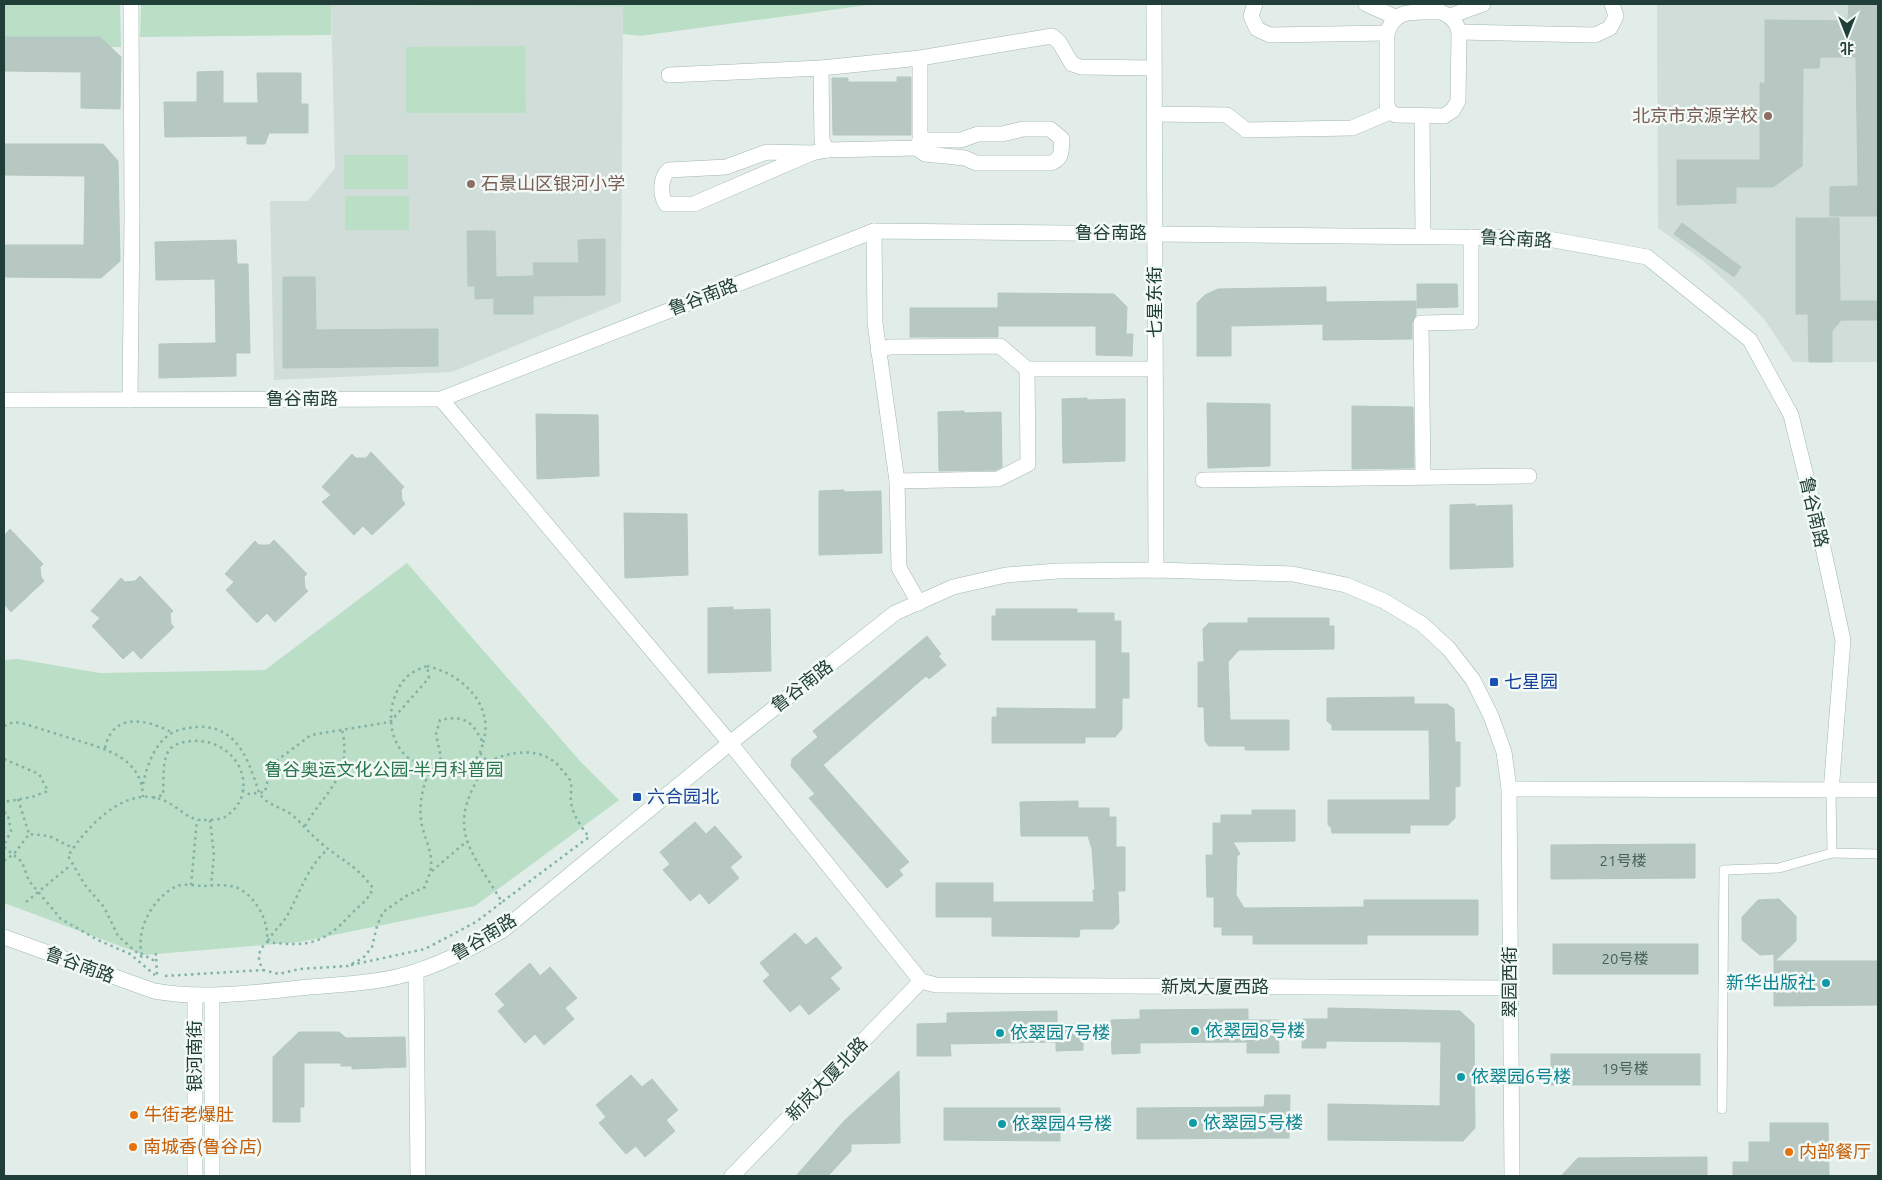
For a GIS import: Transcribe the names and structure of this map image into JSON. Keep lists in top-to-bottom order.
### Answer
{
  "streets": {
    "street": [
      "鲁谷南路",
      "七星东街",
      "翠园西街",
      "新岚大厦西路",
      "银河南街",
      "新岚大厦北路"
    ]
  },
  "crossings": [
    ["鲁谷南路", "七星东街"],
    ["鲁谷南路", "翠园西街"],
    ["鲁谷南路", "银河南街"],
    ["翠园西街", "新岚大厦西路"],
    ["新岚大厦西路", "新岚大厦北路"]
  ],
  "parks": ["鲁谷奥运文化公园-半月科普园"],
  "places": {
    "other": [
      "北京市京源学校",
      "石景山区银河小学",
      "新华出版社",
      "依翠园8号楼",
      "依翠园7号楼",
      "依翠园6号楼",
      "牛街老爆肚",
      "依翠园5号楼",
      "依翠园4号楼",
      "南城香(鲁谷店)",
      "内部餐厅"
    ],
    "transit": ["七星园", "六合园北"]
  },
  "house_numbers": ["21号楼", "20号楼", "19号楼"],
  "north": "bottom"
}
